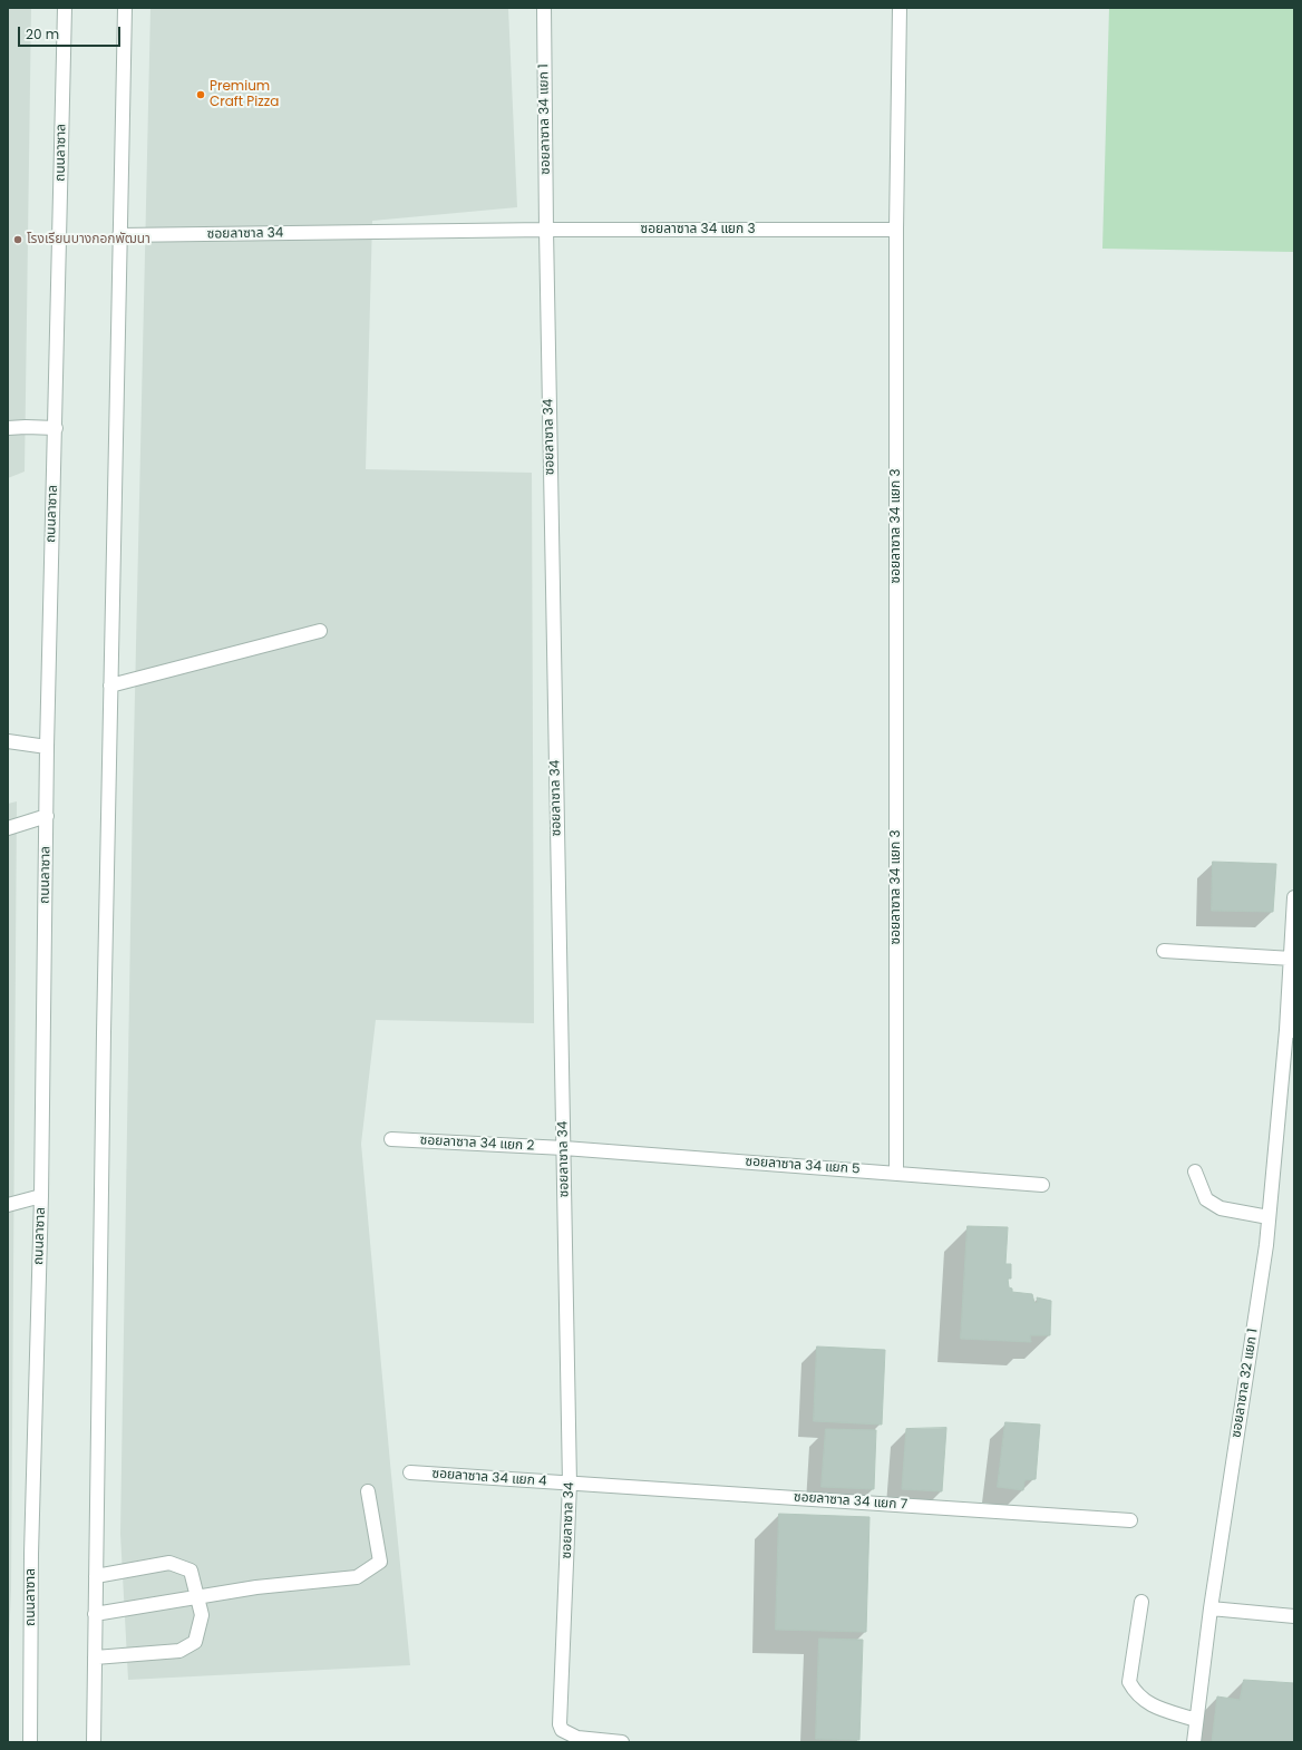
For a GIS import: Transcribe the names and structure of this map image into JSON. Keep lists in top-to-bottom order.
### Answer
{
  "streets": {
    "street": [
      "ซอยลาซาล 34 แยก 1",
      "ถนนลาซาล",
      "ซอยลาซาล 34 แยก 3",
      "ซอยลาซาล 34",
      "ซอยลาซาล 34 แยก 2",
      "ซอยลาซาล 34 แยก 5",
      "ซอยลาซาล 32 แยก 1",
      "ซอยลาซาล 34 แยก 4",
      "ซอยลาซาล 34 แยก 7"
    ]
  },
  "crossings": [
    ["ซอยลาซาล 34 แยก 1", "ซอยลาซาล 34 แยก 3"],
    ["ซอยลาซาล 34 แยก 1", "ซอยลาซาล 34"],
    ["ซอยลาซาล 34 แยก 3", "ซอยลาซาล 34"],
    ["ซอยลาซาล 34 แยก 3", "ซอยลาซาล 34 แยก 5"],
    ["ซอยลาซาล 34", "ซอยลาซาล 34 แยก 2"],
    ["ซอยลาซาล 34", "ซอยลาซาล 34 แยก 5"],
    ["ซอยลาซาล 34", "ซอยลาซาล 34 แยก 4"],
    ["ซอยลาซาล 34", "ซอยลาซาล 34 แยก 7"],
    ["ซอยลาซาล 34 แยก 2", "ซอยลาซาล 34 แยก 5"],
    ["ซอยลาซาล 34 แยก 4", "ซอยลาซาล 34 แยก 7"]
  ],
  "places": ["Premium Craft Pizza", "โรงเรียนบางกอกพัฒนา"],
  "scale_bar": "20 m"
}
